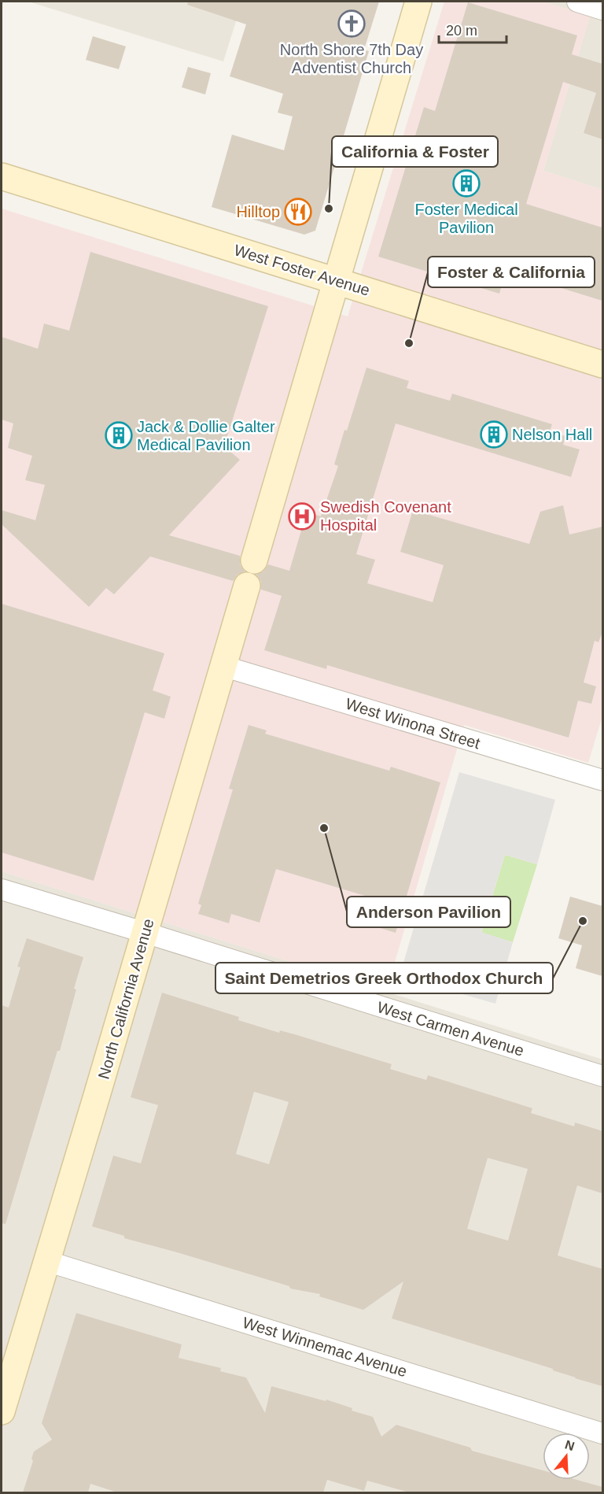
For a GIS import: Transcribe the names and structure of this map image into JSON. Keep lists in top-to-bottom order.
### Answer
{
  "streets": {
    "main road": ["West Foster Avenue", "North California Avenue"],
    "street": ["West Winona Street", "West Carmen Avenue", "West Winnemac Avenue"]
  },
  "crossings": [
    ["West Winona Street", "North California Avenue"],
    ["North California Avenue", "West Carmen Avenue"],
    ["North California Avenue", "West Winnemac Avenue"]
  ],
  "places": {
    "church": ["North Shore 7th Day Adventist Church"],
    "building": ["Foster Medical Pavilion", "Nelson Hall", "Jack & Dollie Galter Medical Pavilion"],
    "other": [
      "California & Foster",
      "Foster & California",
      "Anderson Pavilion",
      "Saint Demetrios Greek Orthodox Church"
    ],
    "restaurant": ["Hilltop"],
    "hospital": ["Swedish Covenant Hospital"]
  },
  "scale_bar": "20 m",
  "north": "top"
}
